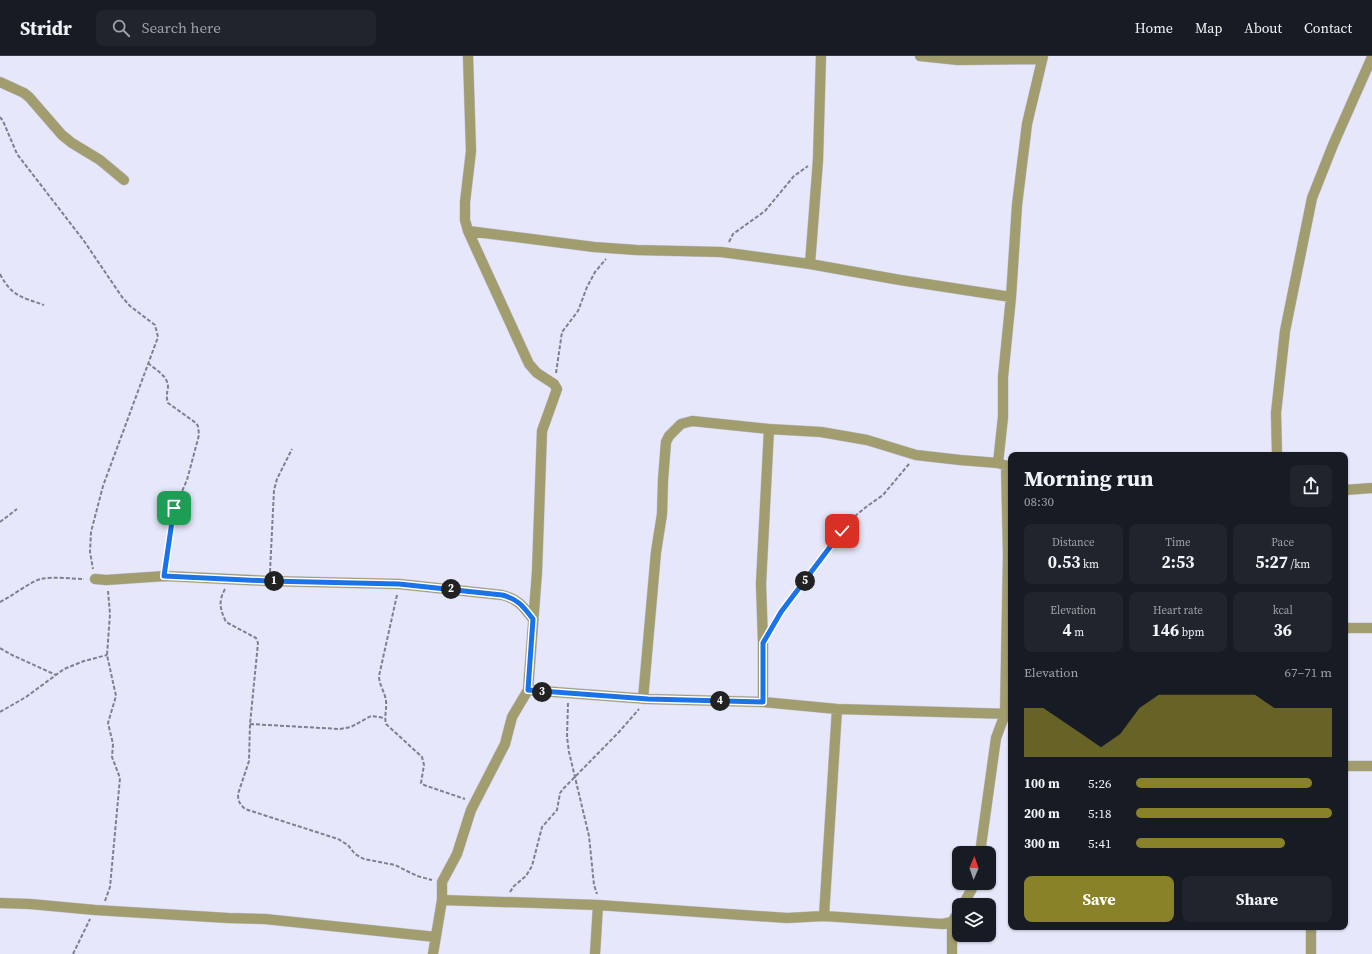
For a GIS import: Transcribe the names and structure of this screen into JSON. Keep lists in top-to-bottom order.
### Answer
{
  "north": "top",
  "page": {
    "header": "Stridr",
    "search": "Search here",
    "nav": [
      "Home",
      "Map",
      "About",
      "Contact"
    ],
    "heading": ["Morning run", "08:30"],
    "stats": [
      ["Distance", "0.53 km"],
      ["Time", "2:53"],
      ["Pace", "5:27 /km"],
      ["Elevation", "4 m"],
      ["Heart rate", "146 bpm"],
      ["kcal", "36"]
    ],
    "pins": [
      "1",
      "5",
      "2",
      "3",
      "4"
    ],
    "chart": ["Elevation", "67–71 m"],
    "list": [
      {
        "name": "100 m",
        "note": "5:26"
      },
      {
        "name": "200 m",
        "note": "5:18"
      },
      {
        "name": "300 m",
        "note": "5:41"
      }
    ],
    "buttons": ["Save", "Share"]
  }
}
